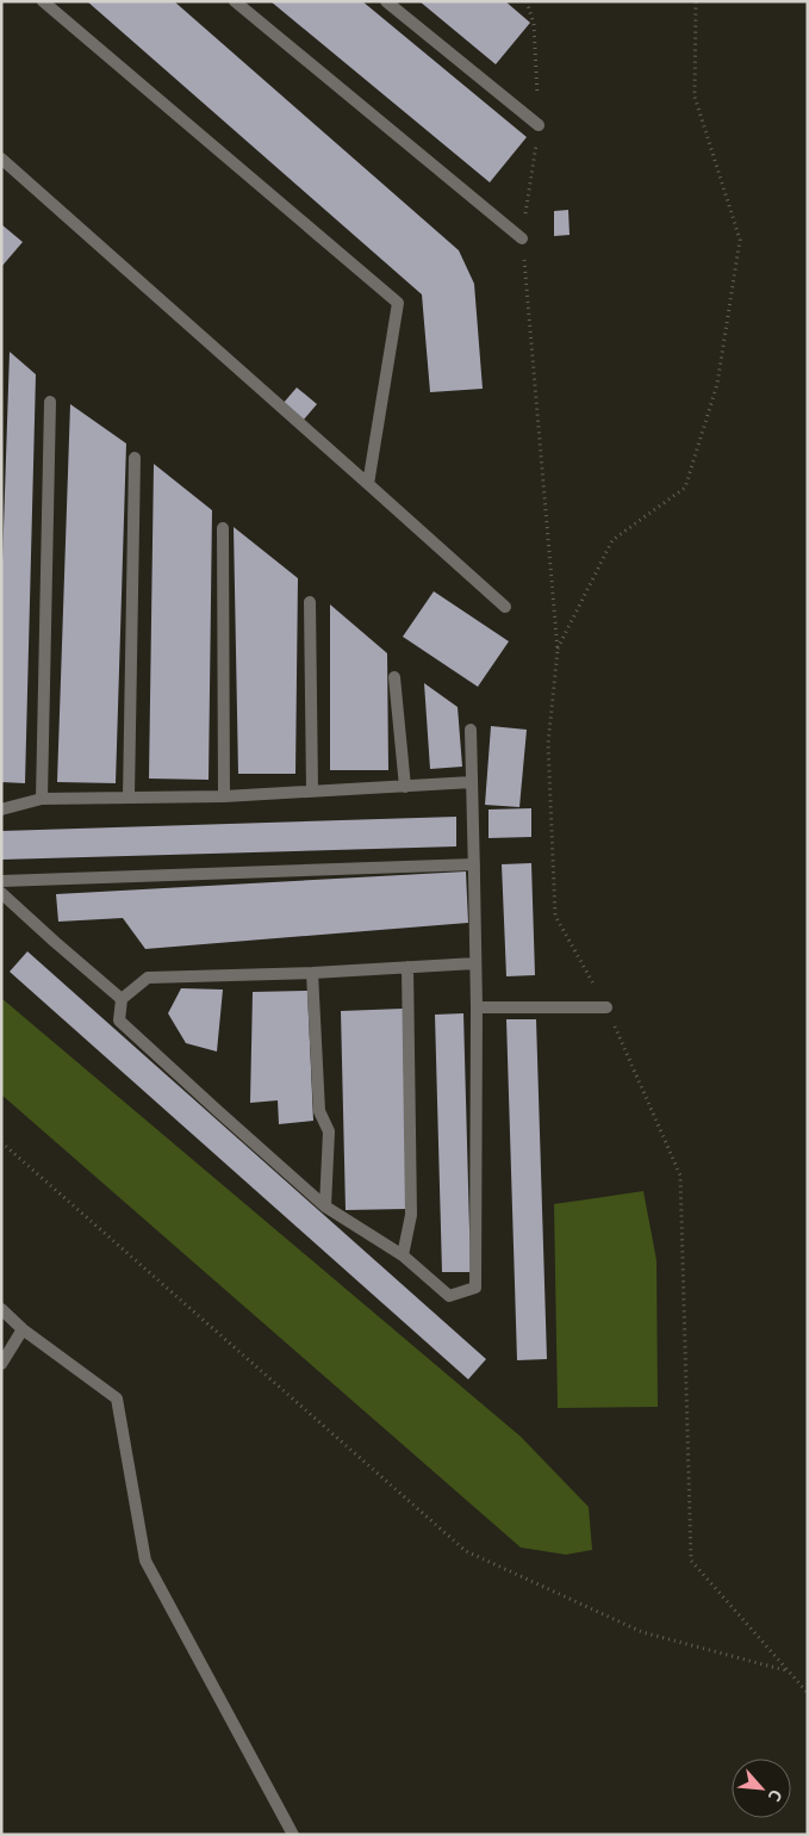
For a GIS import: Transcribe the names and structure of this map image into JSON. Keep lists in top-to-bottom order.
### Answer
{
  "north": "bottom right"
}
